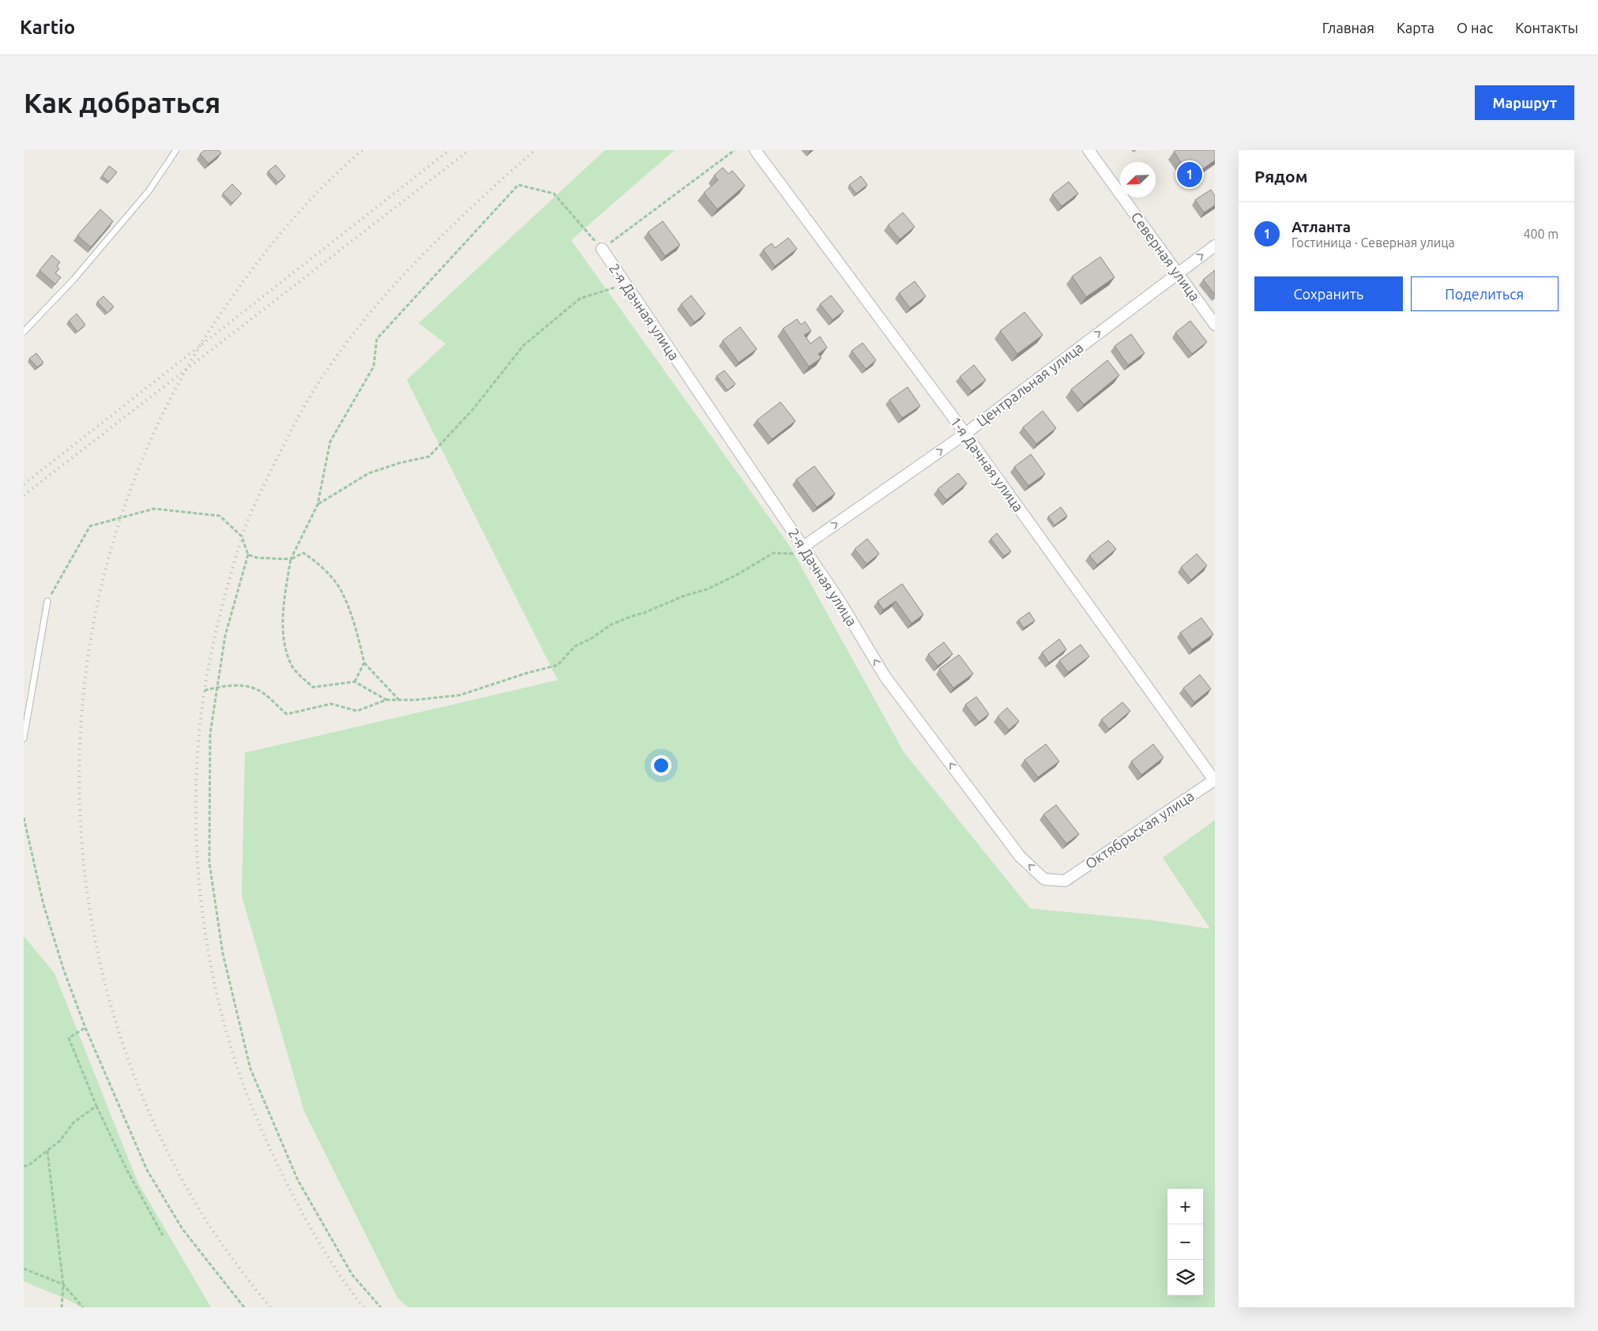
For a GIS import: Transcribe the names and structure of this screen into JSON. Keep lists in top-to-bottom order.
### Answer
{
  "streets": {
    "street": [
      "Северная улица",
      "2-я Дачная улица",
      "Центральная улица",
      "1-я Дачная улица",
      "Октябрьская улица"
    ]
  },
  "crossings": [
    ["Северная улица", "Центральная улица"],
    ["2-я Дачная улица", "Центральная улица"],
    ["2-я Дачная улица", "Октябрьская улица"],
    ["Центральная улица", "1-я Дачная улица"],
    ["1-я Дачная улица", "Октябрьская улица"]
  ],
  "one_way": ["2-я Дачная улица", "Центральная улица"],
  "north": "bottom left",
  "page": {
    "header": "Kartio",
    "nav": [
      "Главная",
      "Карта",
      "О нас",
      "Контакты"
    ],
    "buttons": [
      "Маршрут",
      ["Сохранить", "Поделиться"]
    ],
    "title": "Как добраться",
    "heading": "Рядом",
    "pins": "1",
    "list": [
      {
        "mark": "1",
        "name": "Атланта",
        "note": "Гостиница · Северная улица",
        "value": "400 m"
      }
    ],
    "map_buttons": ["+", "−"]
  }
}
